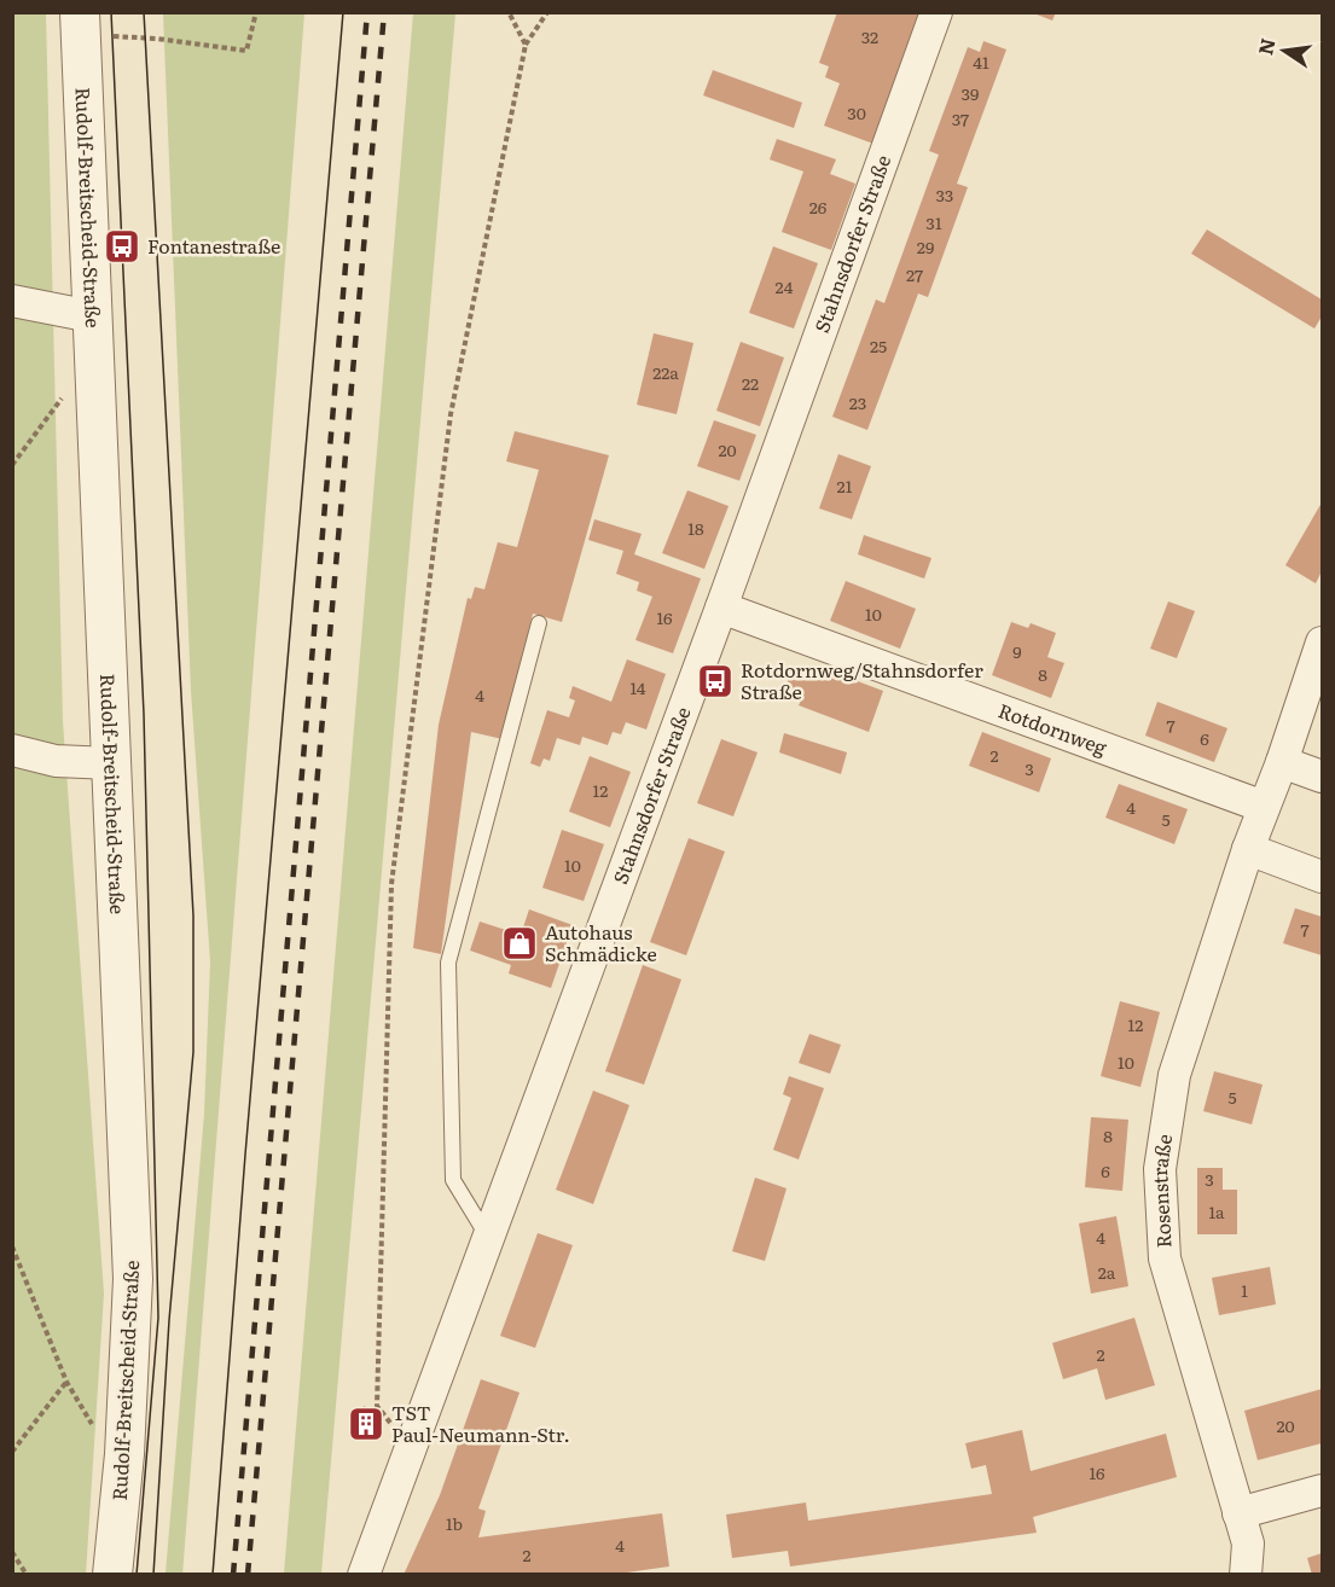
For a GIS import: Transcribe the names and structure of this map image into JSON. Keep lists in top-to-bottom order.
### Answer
{
  "streets": {
    "street": [
      "Rudolf-Breitscheid-Straße",
      "Stahnsdorfer Straße",
      "Rotdornweg",
      "Rosenstraße"
    ]
  },
  "crossings": [
    ["Stahnsdorfer Straße", "Rotdornweg"],
    ["Rotdornweg", "Rosenstraße"]
  ],
  "places": {
    "bus stop": ["Fontanestraße", "Rotdornweg/Stahnsdorfer Straße"],
    "shop": ["Autohaus Schmädicke"],
    "building": ["TST Paul-Neumann-Str."]
  },
  "house_numbers": [
    "32",
    "41",
    "39",
    "30",
    "37",
    "33",
    "26",
    "31",
    "29",
    "27",
    "24",
    "25",
    "22a",
    "22",
    "23",
    "20",
    "21",
    "18",
    "10",
    "16",
    "9",
    "8",
    "14",
    "4",
    "7",
    "6",
    "2",
    "3",
    "12",
    "4",
    "5",
    "10",
    "7",
    "12",
    "10",
    "5",
    "8",
    "6",
    "3",
    "1a",
    "4",
    "2a",
    "1",
    "2",
    "20",
    "16",
    "1b",
    "4",
    "2"
  ],
  "north": "left"
}
